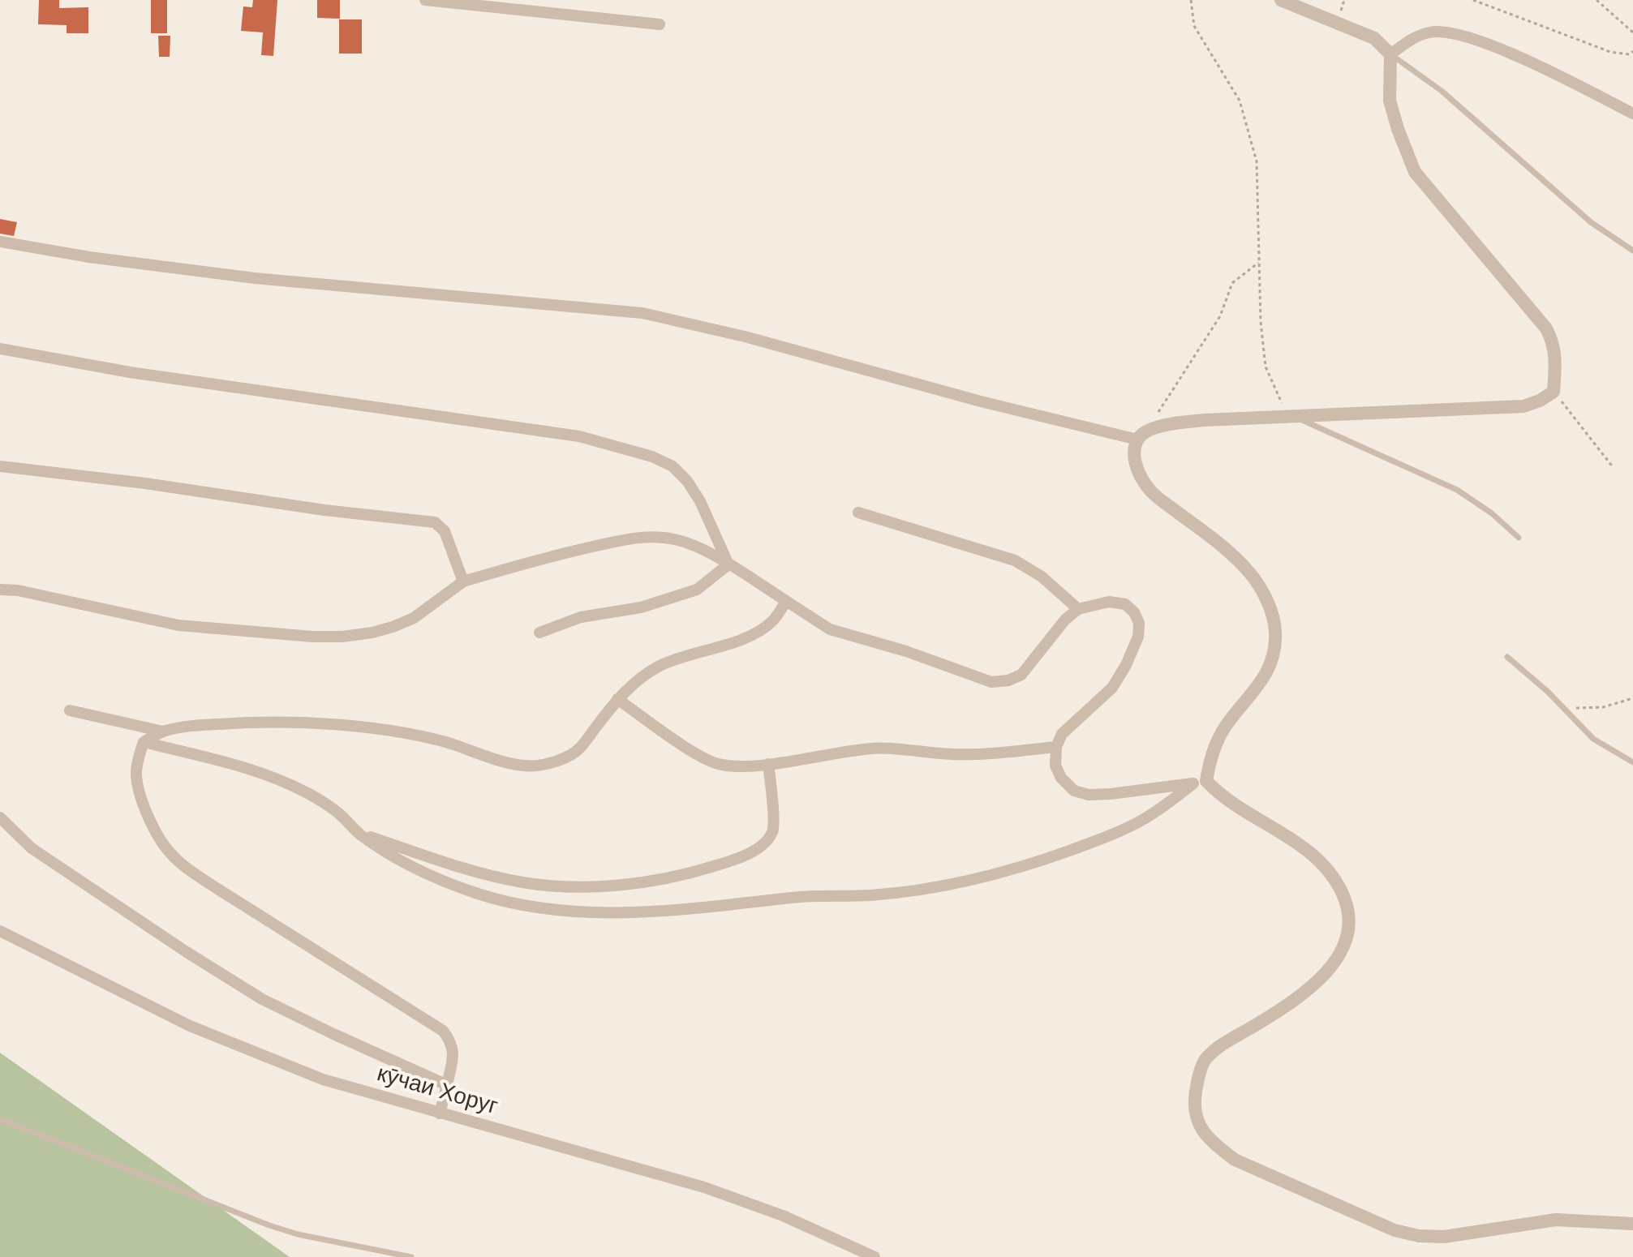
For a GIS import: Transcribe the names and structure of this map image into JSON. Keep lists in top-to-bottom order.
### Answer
{
  "streets": {
    "street": ["кӯчаи Хоруг"]
  }
}
